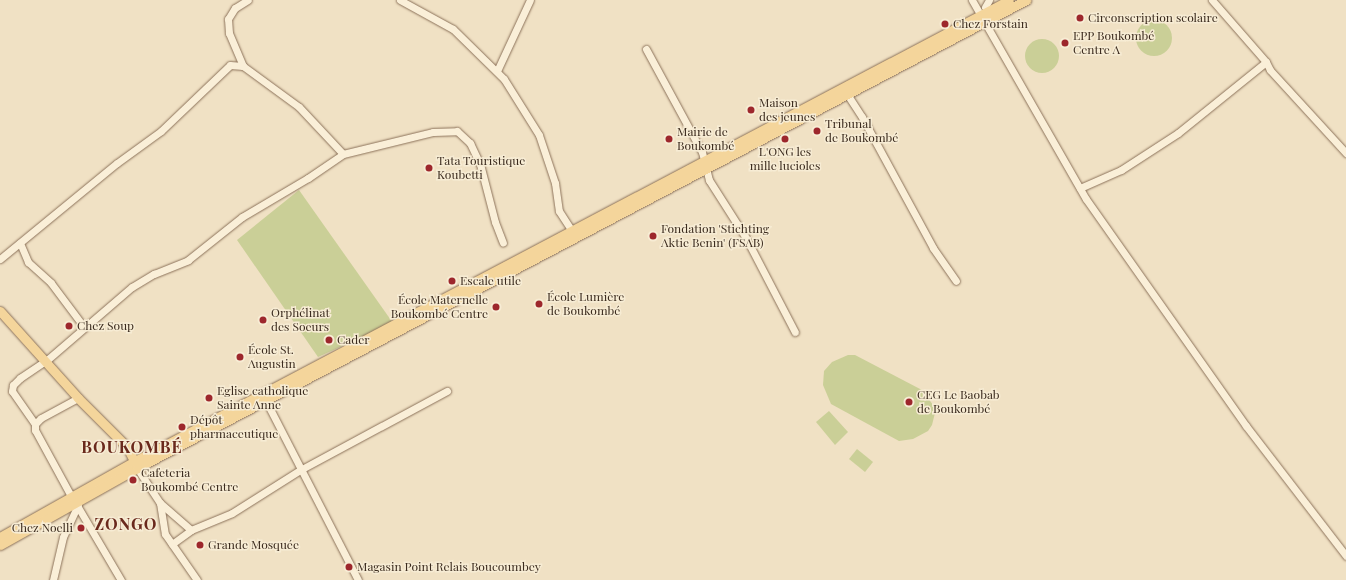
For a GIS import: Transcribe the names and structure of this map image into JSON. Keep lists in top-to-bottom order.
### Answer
{
  "districts": ["BOUKOMBÉ", "ZONGO"],
  "places": [
    "Circonscription scolaire",
    "Chez Forstain",
    "EPP Boukombé Centre A",
    "Maison des jeunes",
    "Tribunal de Boukombé",
    "Mairie de Boukombé",
    "L'ONG les mille lucioles",
    "Tata Touristique Koubetti",
    "Fondation 'Stichting Aktie Benin' (FSAB)",
    "Escale utile",
    "École Lumière de Boukombé",
    "École Maternelle Boukombé Centre",
    "Orphélinat des Soeurs",
    "Chez Soup",
    "Cader",
    "École St. Augustin",
    "Eglise catholique Sainte Anne",
    "CEG Le Baobab de Boukombé",
    "Dépôt pharmaceutique",
    "Cafeteria Boukombé Centre",
    "Chez Noelli",
    "Grande Mosquée",
    "Magasin Point Relais Boucoumbey"
  ]
}
